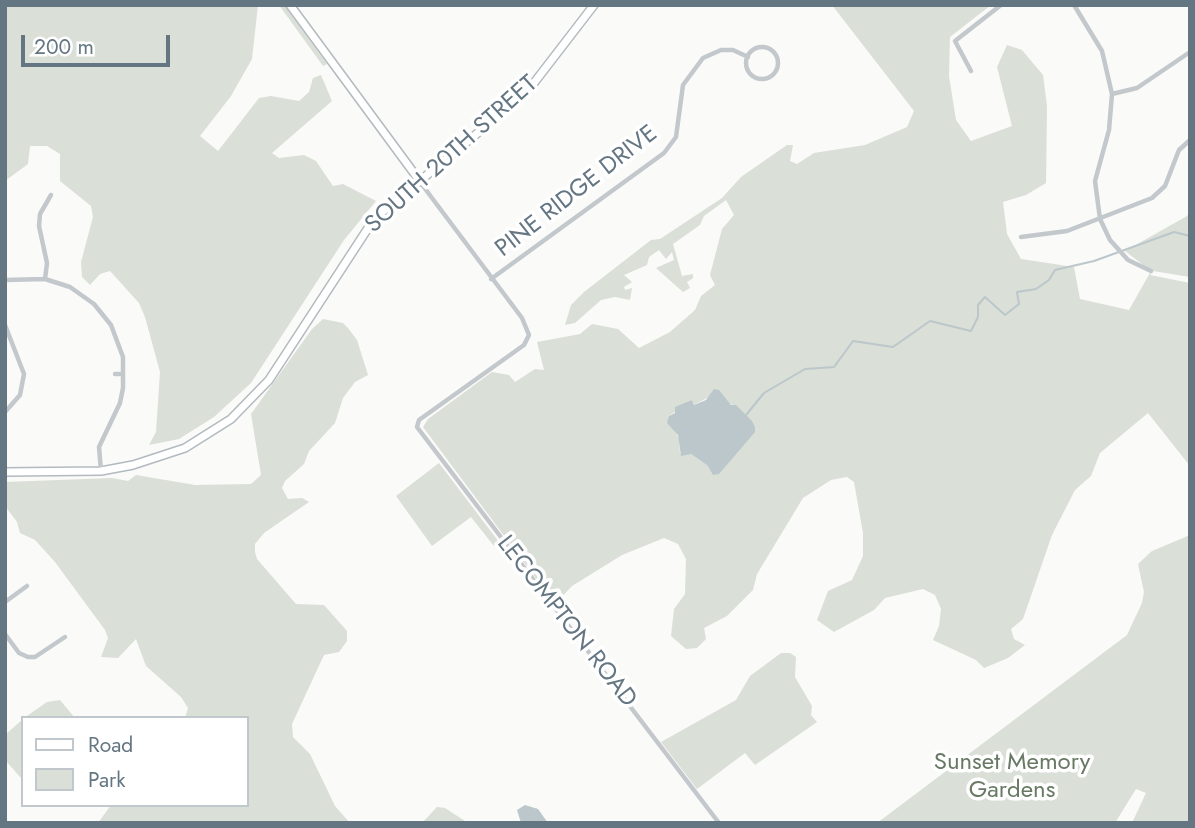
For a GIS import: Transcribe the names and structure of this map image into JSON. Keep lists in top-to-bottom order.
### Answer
{
  "streets": {
    "main road": ["SOUTH 20TH STREET"],
    "street": ["PINE RIDGE DRIVE", "LECOMPTON ROAD"]
  },
  "crossings": [
    ["PINE RIDGE DRIVE", "LECOMPTON ROAD"]
  ],
  "parks": ["Sunset Memory Gardens"],
  "legend": ["Road", "Park"],
  "scale_bar": "200 m"
}
